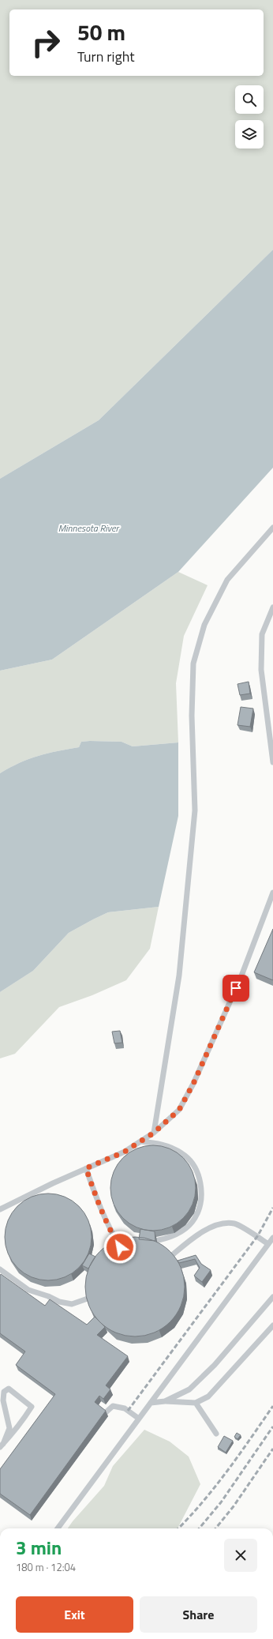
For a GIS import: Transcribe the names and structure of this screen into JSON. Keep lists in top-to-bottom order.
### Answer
{
  "water": ["Minnesota River"],
  "page": {
    "turn": ["50 m", "Turn right"],
    "heading": ["3 min", "180 m · 12:04"],
    "buttons": ["Exit", "Share"]
  }
}
